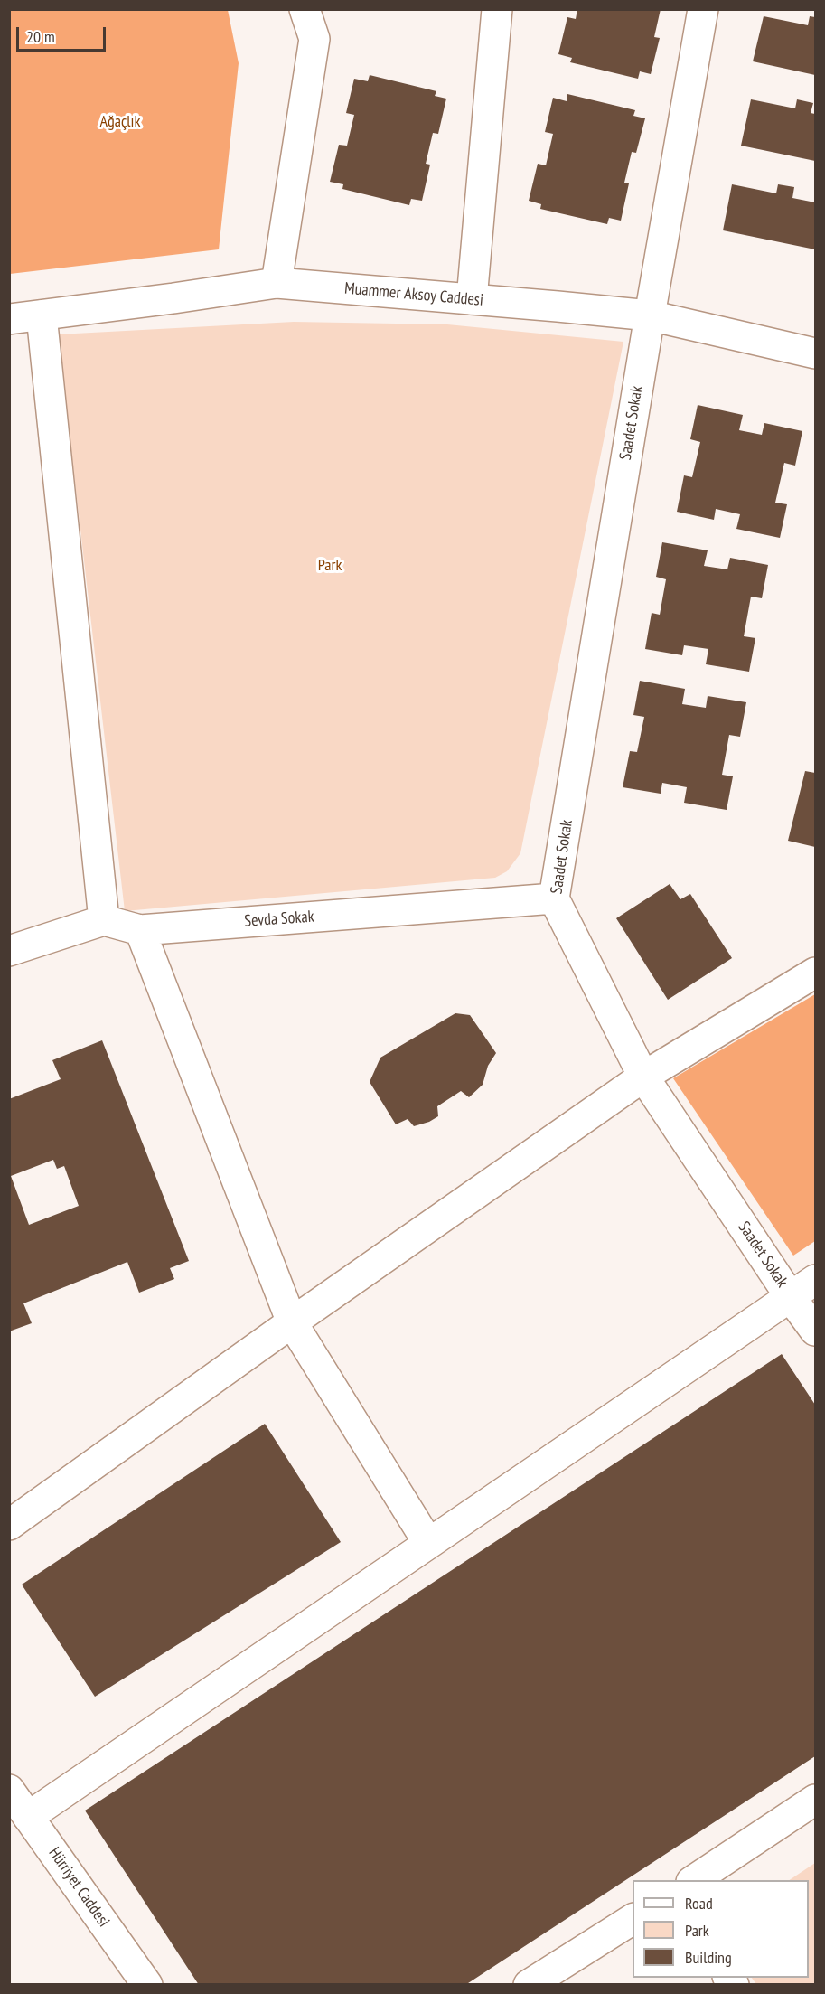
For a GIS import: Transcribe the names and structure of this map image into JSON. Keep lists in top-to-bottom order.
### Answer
{
  "streets": {
    "street": [
      "Muammer Aksoy Caddesi",
      "Saadet Sokak",
      "Sevda Sokak",
      "Hürriyet Caddesi"
    ]
  },
  "crossings": [
    ["Muammer Aksoy Caddesi", "Saadet Sokak"],
    ["Saadet Sokak", "Sevda Sokak"]
  ],
  "parks": ["Ağaçlık", "Park"],
  "legend": ["Road", "Park", "Building"],
  "scale_bar": "20 m"
}
